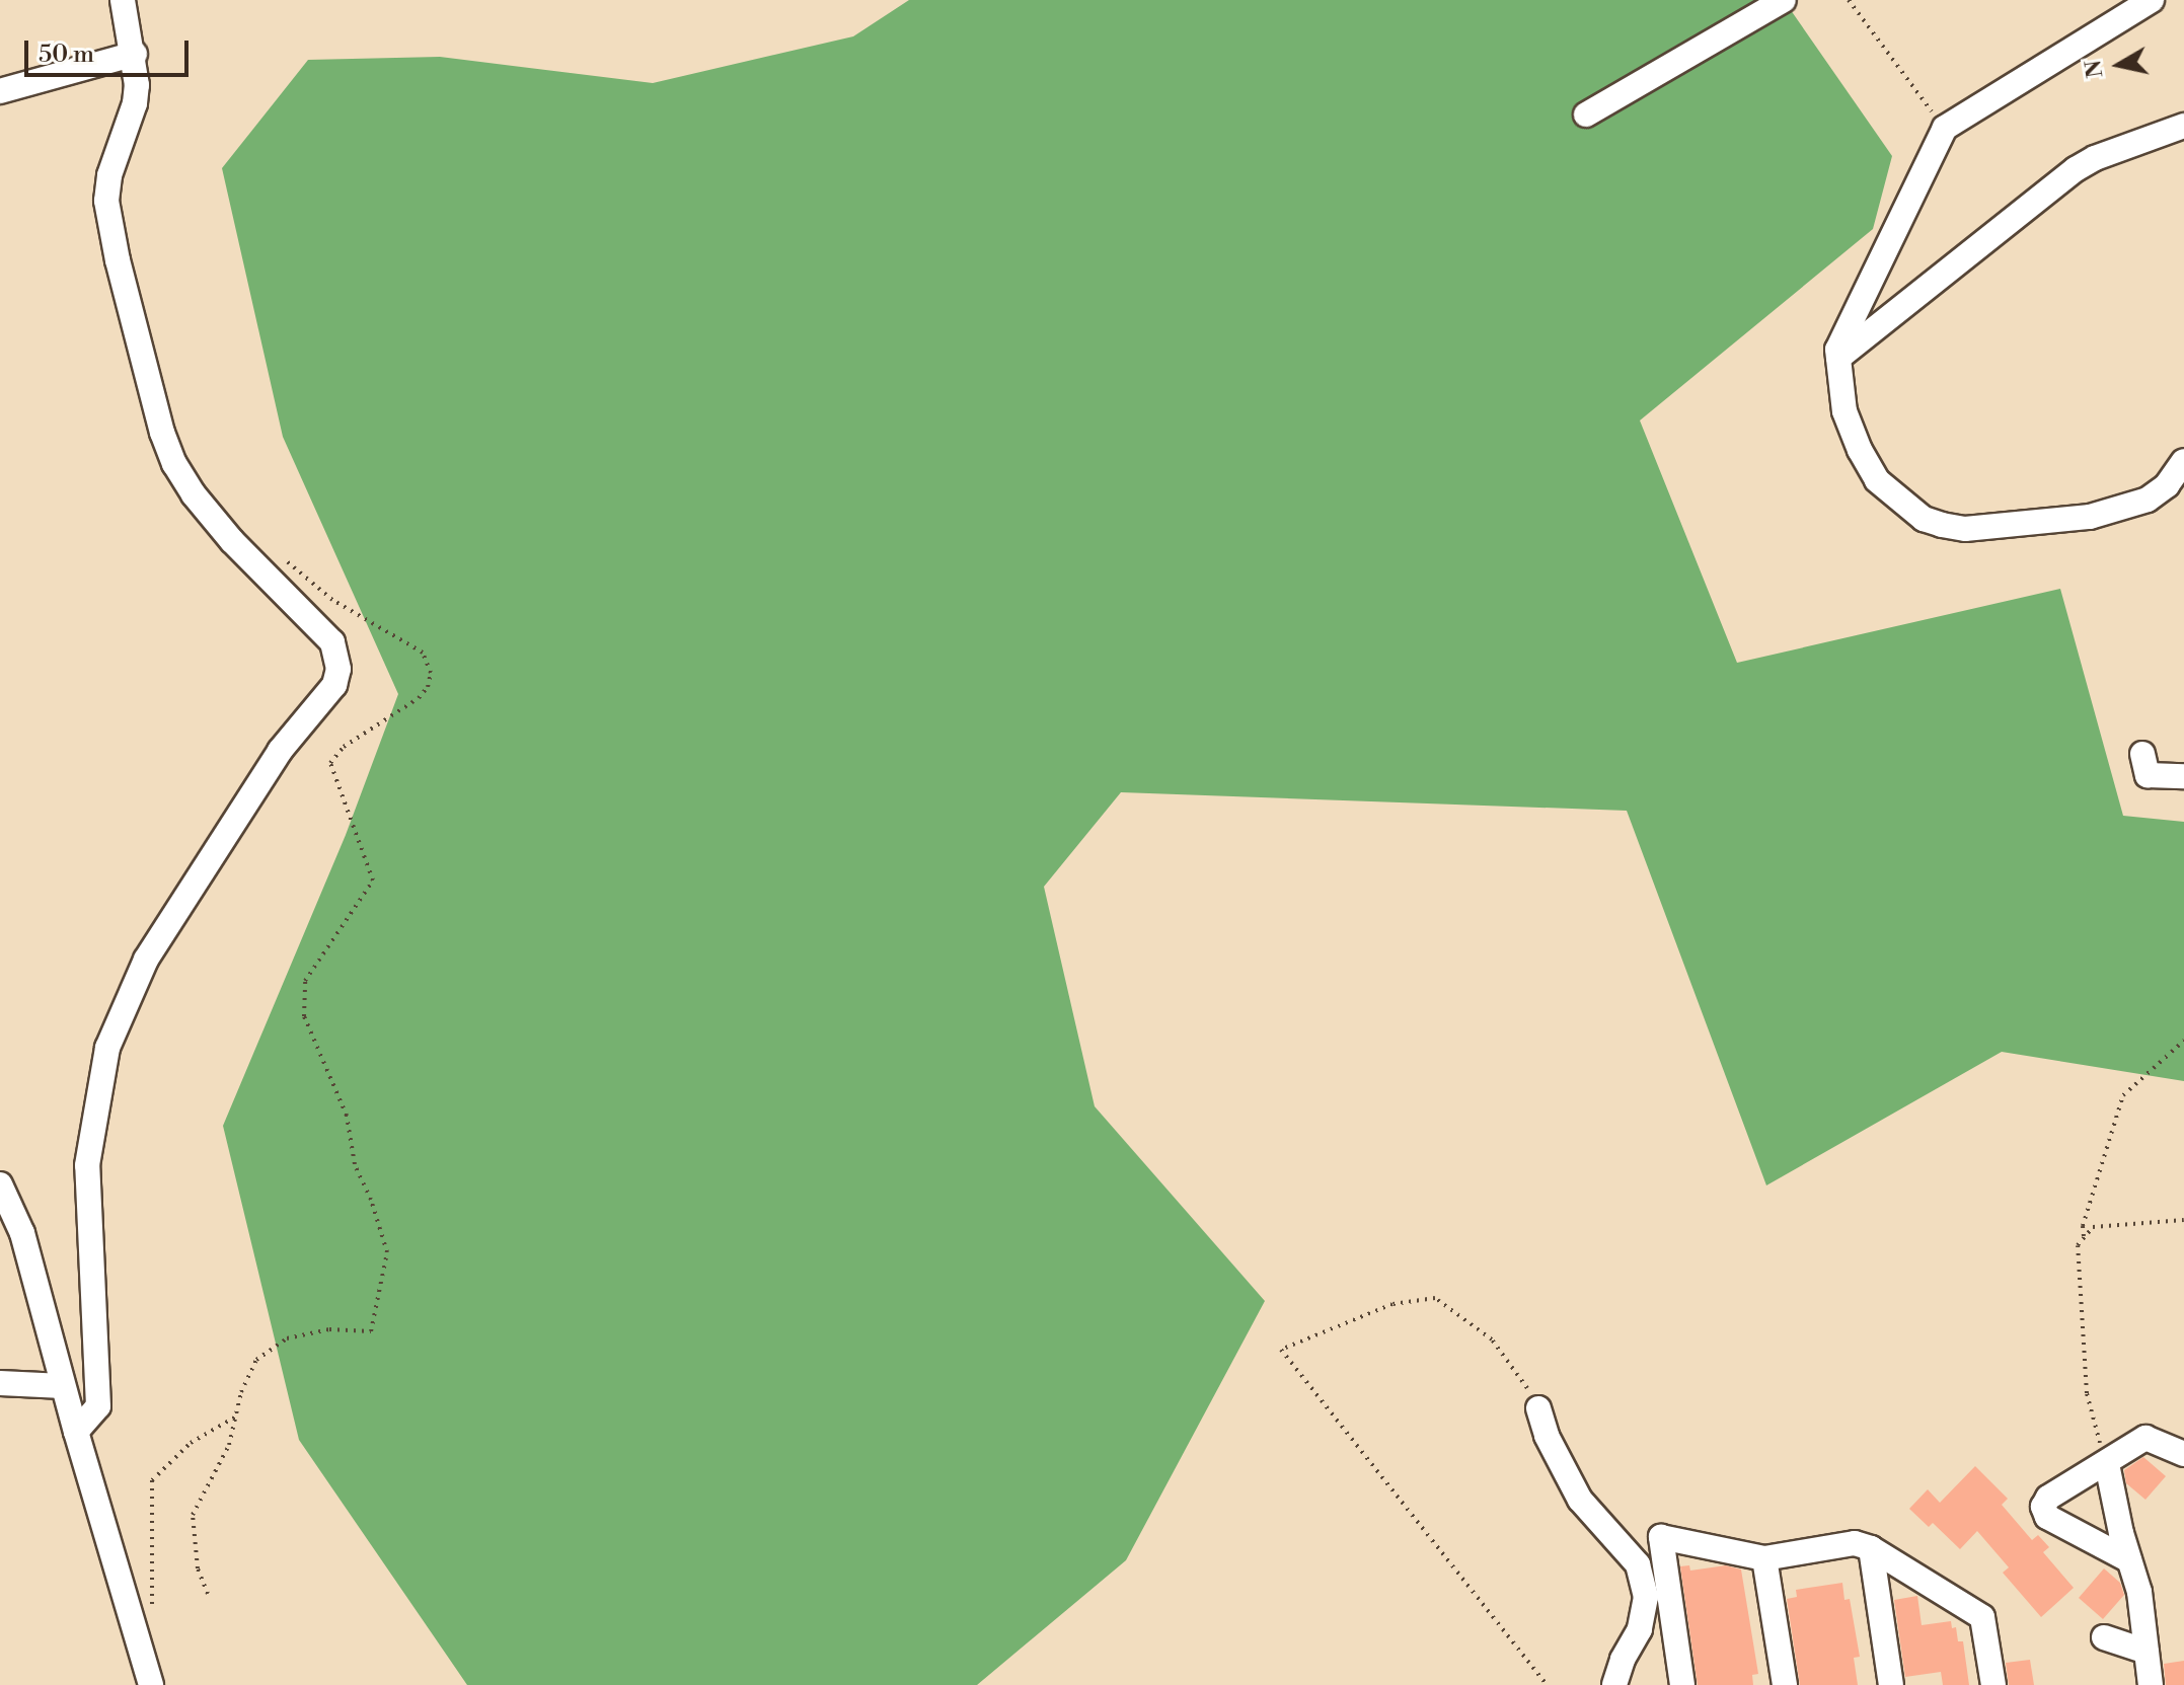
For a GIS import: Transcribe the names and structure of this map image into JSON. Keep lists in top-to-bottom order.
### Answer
{
  "scale_bar": "50 m",
  "north": "left"
}
